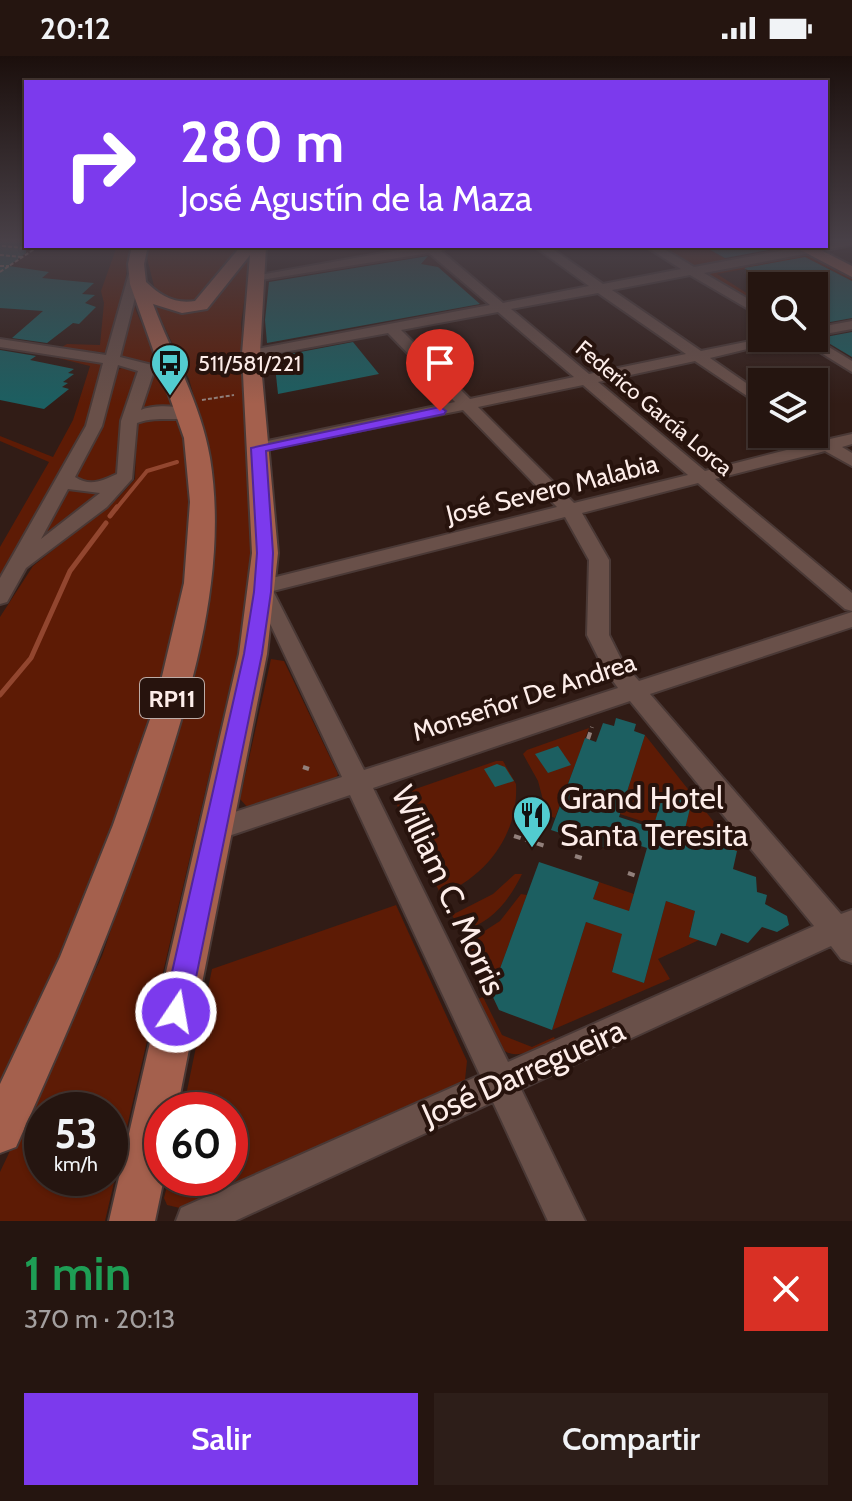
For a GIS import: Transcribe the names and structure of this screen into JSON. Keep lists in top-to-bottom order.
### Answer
{
  "streets": {
    "main road": ["RP11"],
    "street": [
      "Federico García Lorca",
      "José Severo Malabia",
      "Monseñor De Andrea",
      "William C. Morris",
      "José Darregueira"
    ]
  },
  "crossings": [
    ["Federico García Lorca", "José Severo Malabia"],
    ["José Severo Malabia", "RP11"],
    ["José Severo Malabia", "William C. Morris"],
    ["Monseñor De Andrea", "RP11"],
    ["Monseñor De Andrea", "William C. Morris"],
    ["RP11", "William C. Morris"],
    ["William C. Morris", "José Darregueira"]
  ],
  "places": {
    "bus stop": ["511/581/221"],
    "restaurant": ["Grand Hotel Santa Teresita"]
  },
  "page": {
    "status": "20:12",
    "turn": ["280 m", "José Agustín de la Maza"],
    "speed": "53 km/h",
    "limit": "60",
    "heading": ["1 min", "370 m · 20:13"],
    "buttons": ["Salir", "Compartir"]
  }
}
